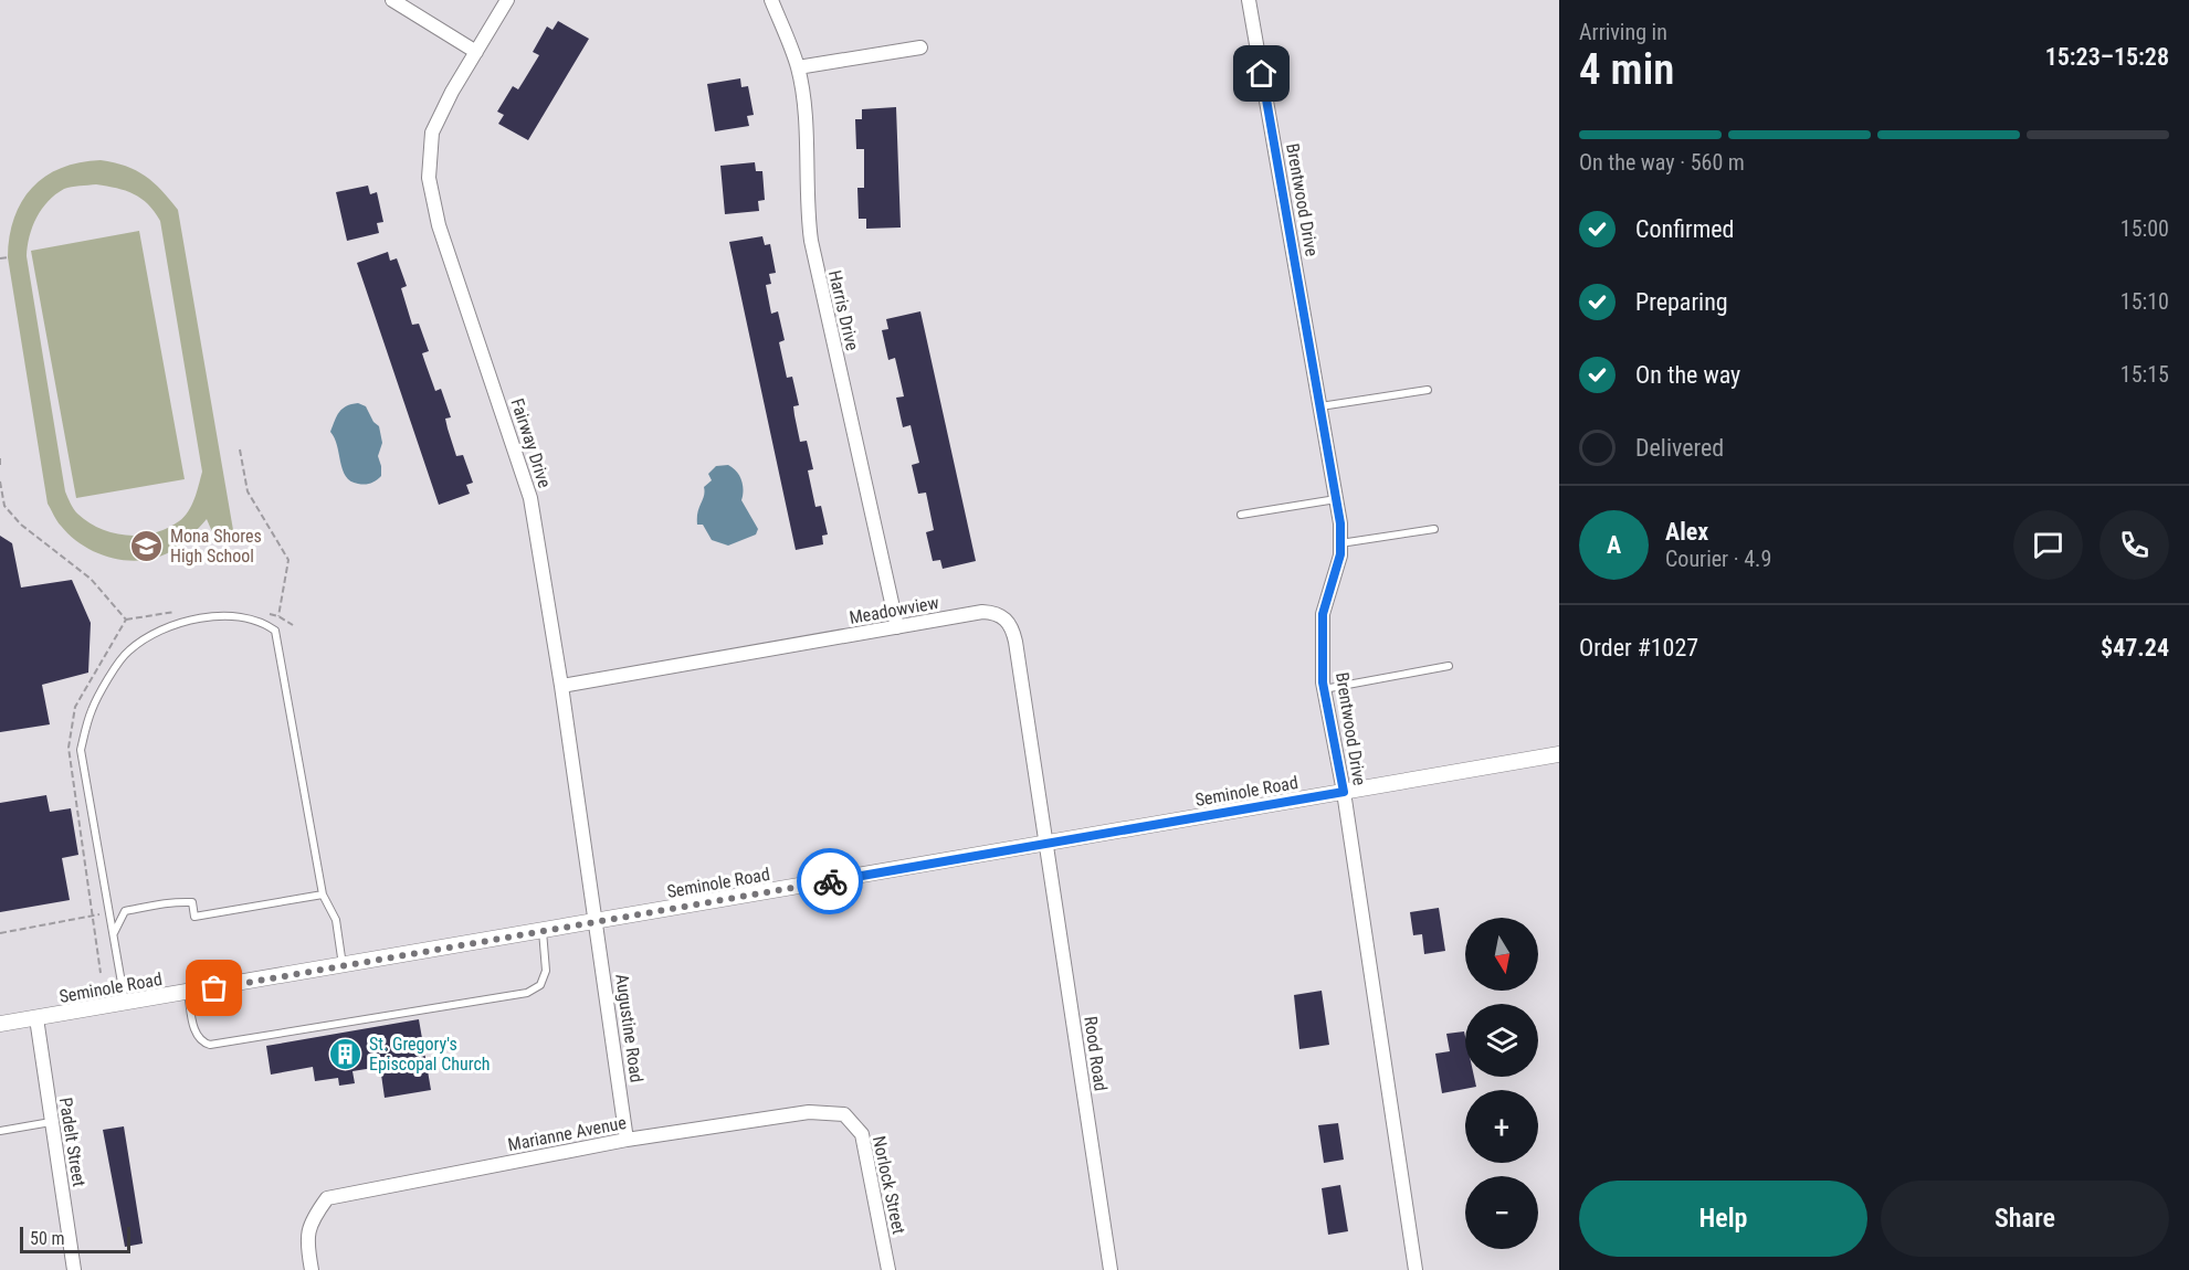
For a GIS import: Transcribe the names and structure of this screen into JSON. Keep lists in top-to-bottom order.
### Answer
{
  "streets": {
    "street": [
      "Brentwood Drive",
      "Harris Drive",
      "Fairway Drive",
      "Meadowview",
      "Seminole Road",
      "Augustine Road",
      "Rood Road",
      "Marianne Avenue",
      "Padelt Street",
      "Norlock Street"
    ]
  },
  "crossings": [
    ["Brentwood Drive", "Seminole Road"],
    ["Harris Drive", "Meadowview"],
    ["Fairway Drive", "Meadowview"],
    ["Fairway Drive", "Seminole Road"],
    ["Fairway Drive", "Augustine Road"],
    ["Meadowview", "Seminole Road"],
    ["Meadowview", "Rood Road"],
    ["Seminole Road", "Augustine Road"],
    ["Seminole Road", "Rood Road"],
    ["Seminole Road", "Padelt Street"],
    ["Augustine Road", "Marianne Avenue"],
    ["Marianne Avenue", "Norlock Street"]
  ],
  "places": {
    "school or university": ["Mona Shores High School"],
    "building": ["St. Gregory's Episcopal Church"]
  },
  "scale_bar": "50 m",
  "north": "bottom",
  "page": {
    "heading": ["4 min", "Arriving in", "15:23–15:28"],
    "panel": [
      "Alex",
      "Courier · 4.9",
      "Order #1027",
      "$47.24"
    ],
    "bar": "On the way · 560 m",
    "list": [
      ["Confirmed", "15:00"],
      ["Preparing", "15:10"],
      ["On the way", "15:15"],
      "Delivered"
    ],
    "round": "A",
    "map_buttons": ["+", "−"],
    "buttons": ["Help", "Share"],
    "scale": "50 m"
  }
}
